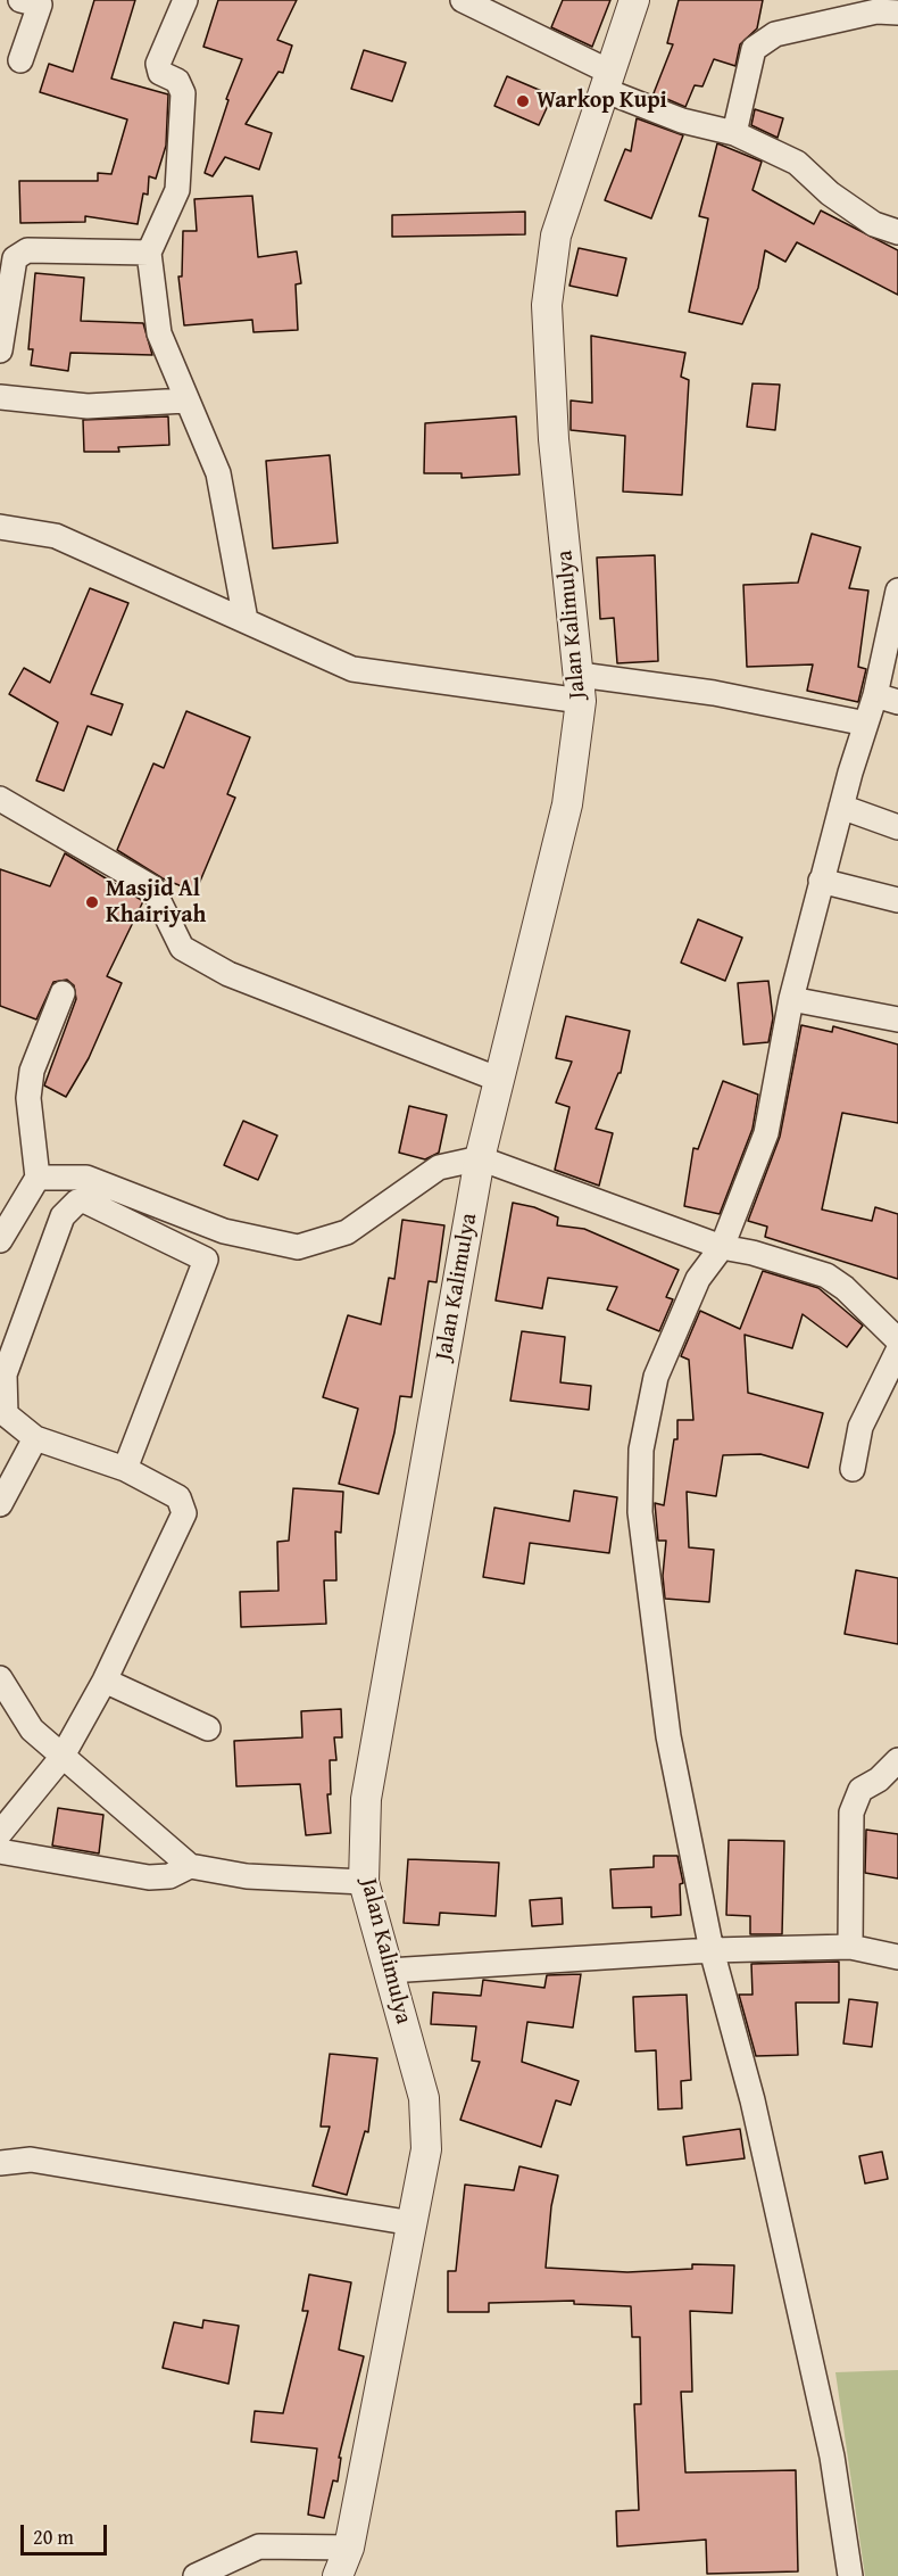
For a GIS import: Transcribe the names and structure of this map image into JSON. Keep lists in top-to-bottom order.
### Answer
{
  "streets": {
    "street": ["Jalan Kalimulya"]
  },
  "places": ["Warkop Kupi", "Masjid Al Khairiyah"],
  "scale_bar": "20 m"
}
